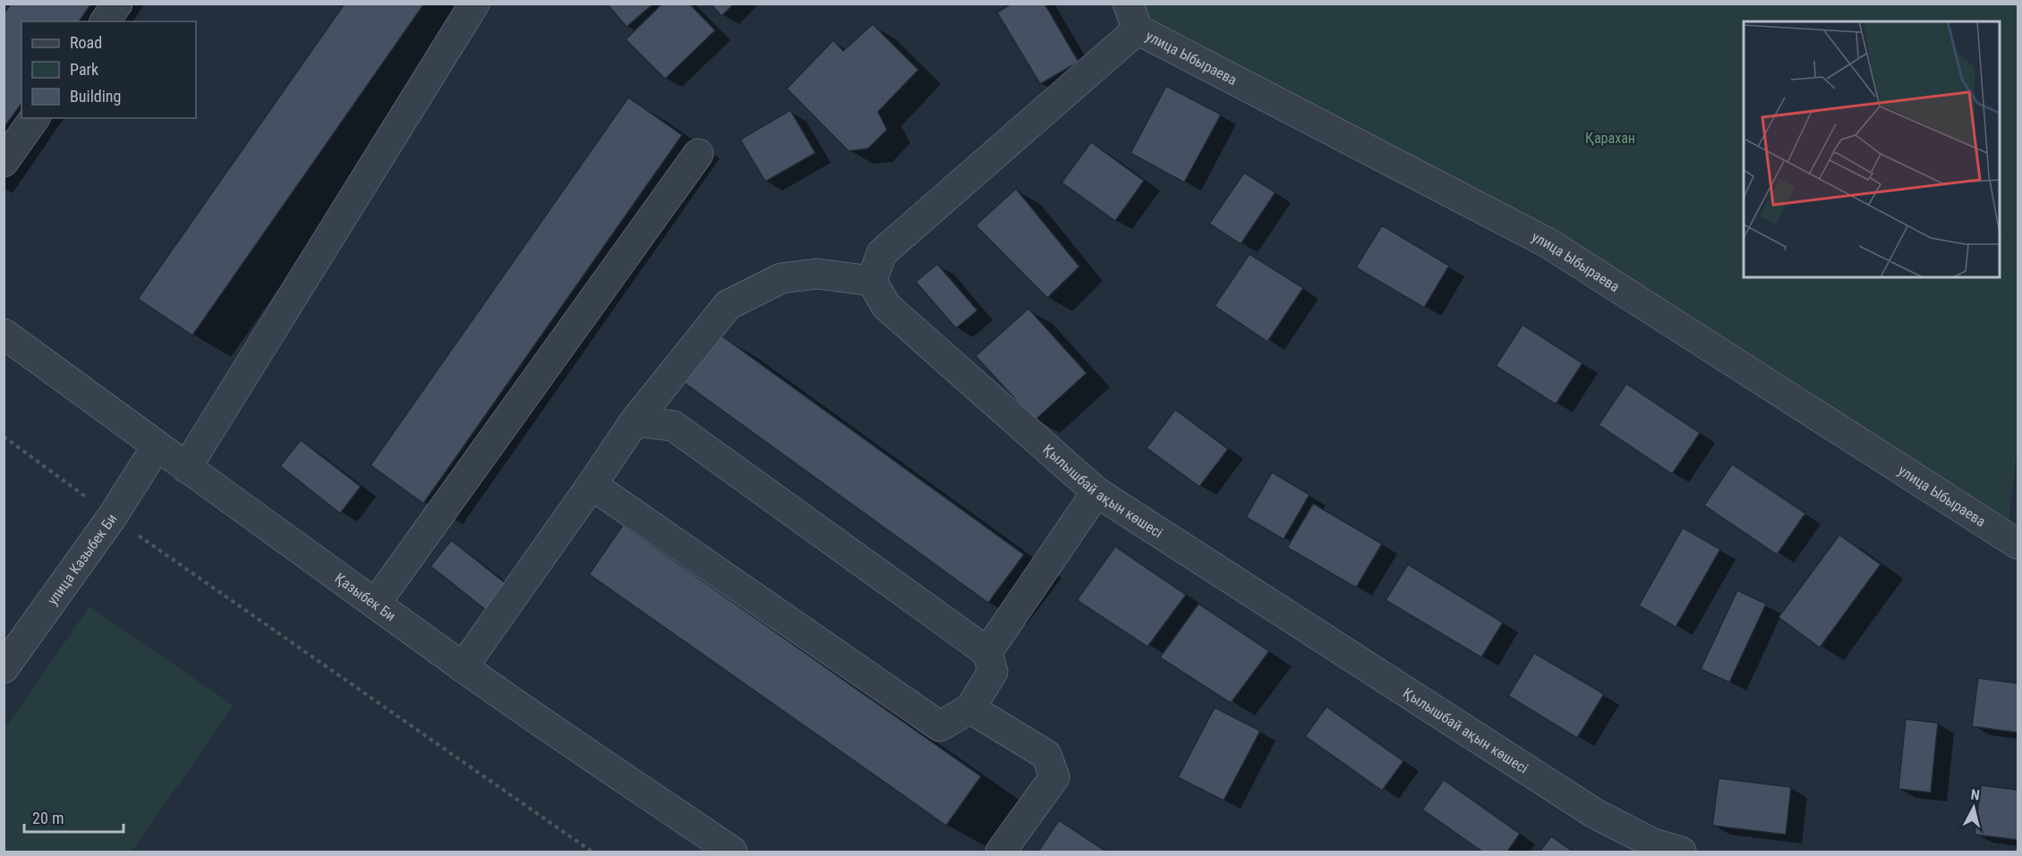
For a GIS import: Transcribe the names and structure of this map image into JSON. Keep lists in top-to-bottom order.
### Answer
{
  "streets": {
    "street": [
      "улица Ыбыраева",
      "Қылышбай ақын көшесі",
      "улица Казыбек Би",
      "Қазыбек Би"
    ]
  },
  "crossings": [
    ["улица Казыбек Би", "Қазыбек Би"]
  ],
  "parks": ["Қарахан"],
  "legend": ["Road", "Park", "Building"],
  "scale_bar": "20 m",
  "north": "top"
}
